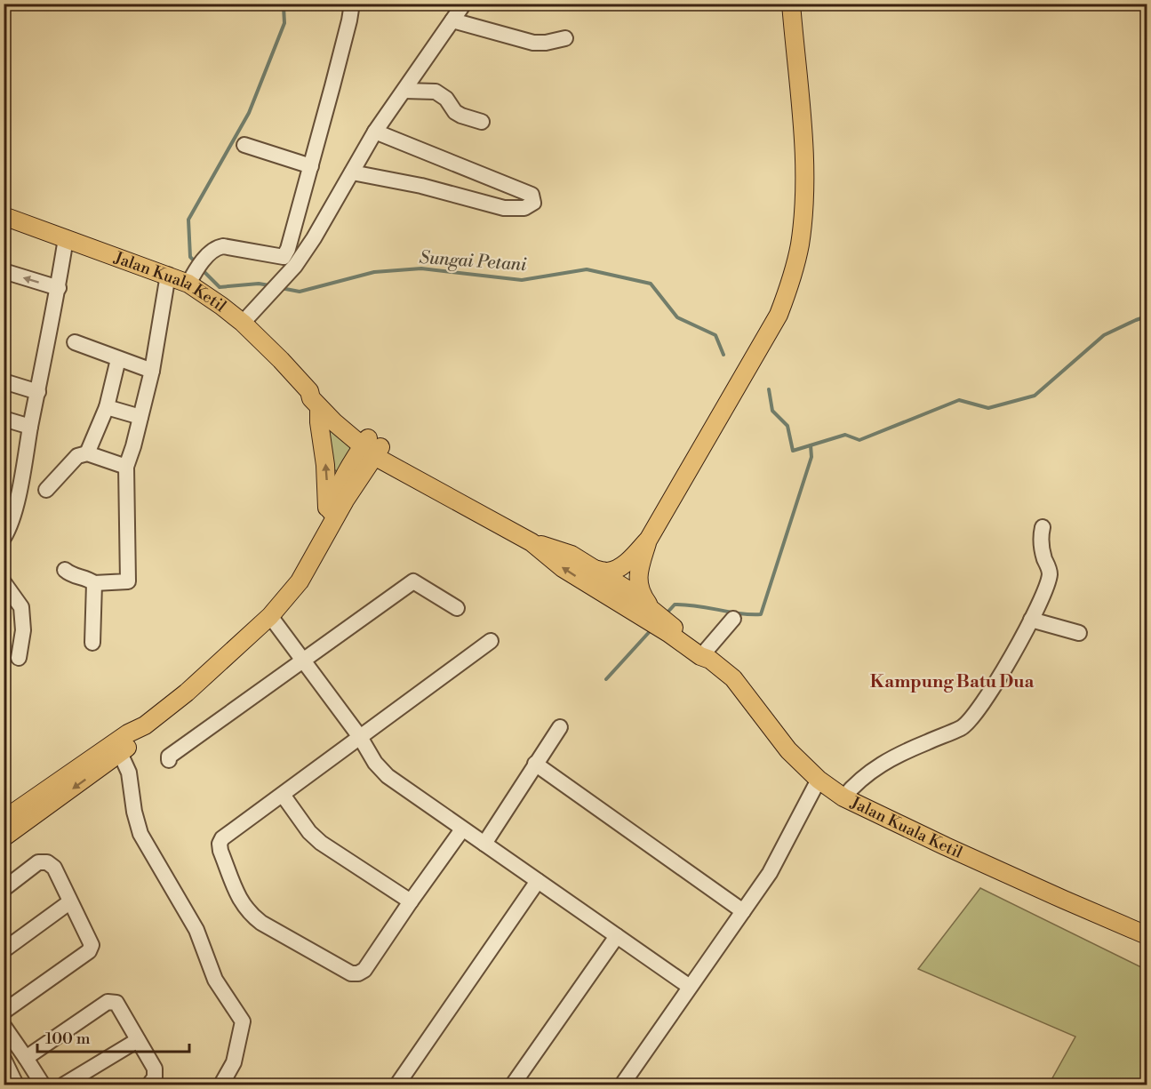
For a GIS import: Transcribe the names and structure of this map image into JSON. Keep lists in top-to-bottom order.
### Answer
{
  "streets": {
    "main road": ["Jalan Kuala Ketil"]
  },
  "districts": ["Kampung Batu Dua"],
  "water": ["Sungai Petani"],
  "scale_bar": "100 m"
}
